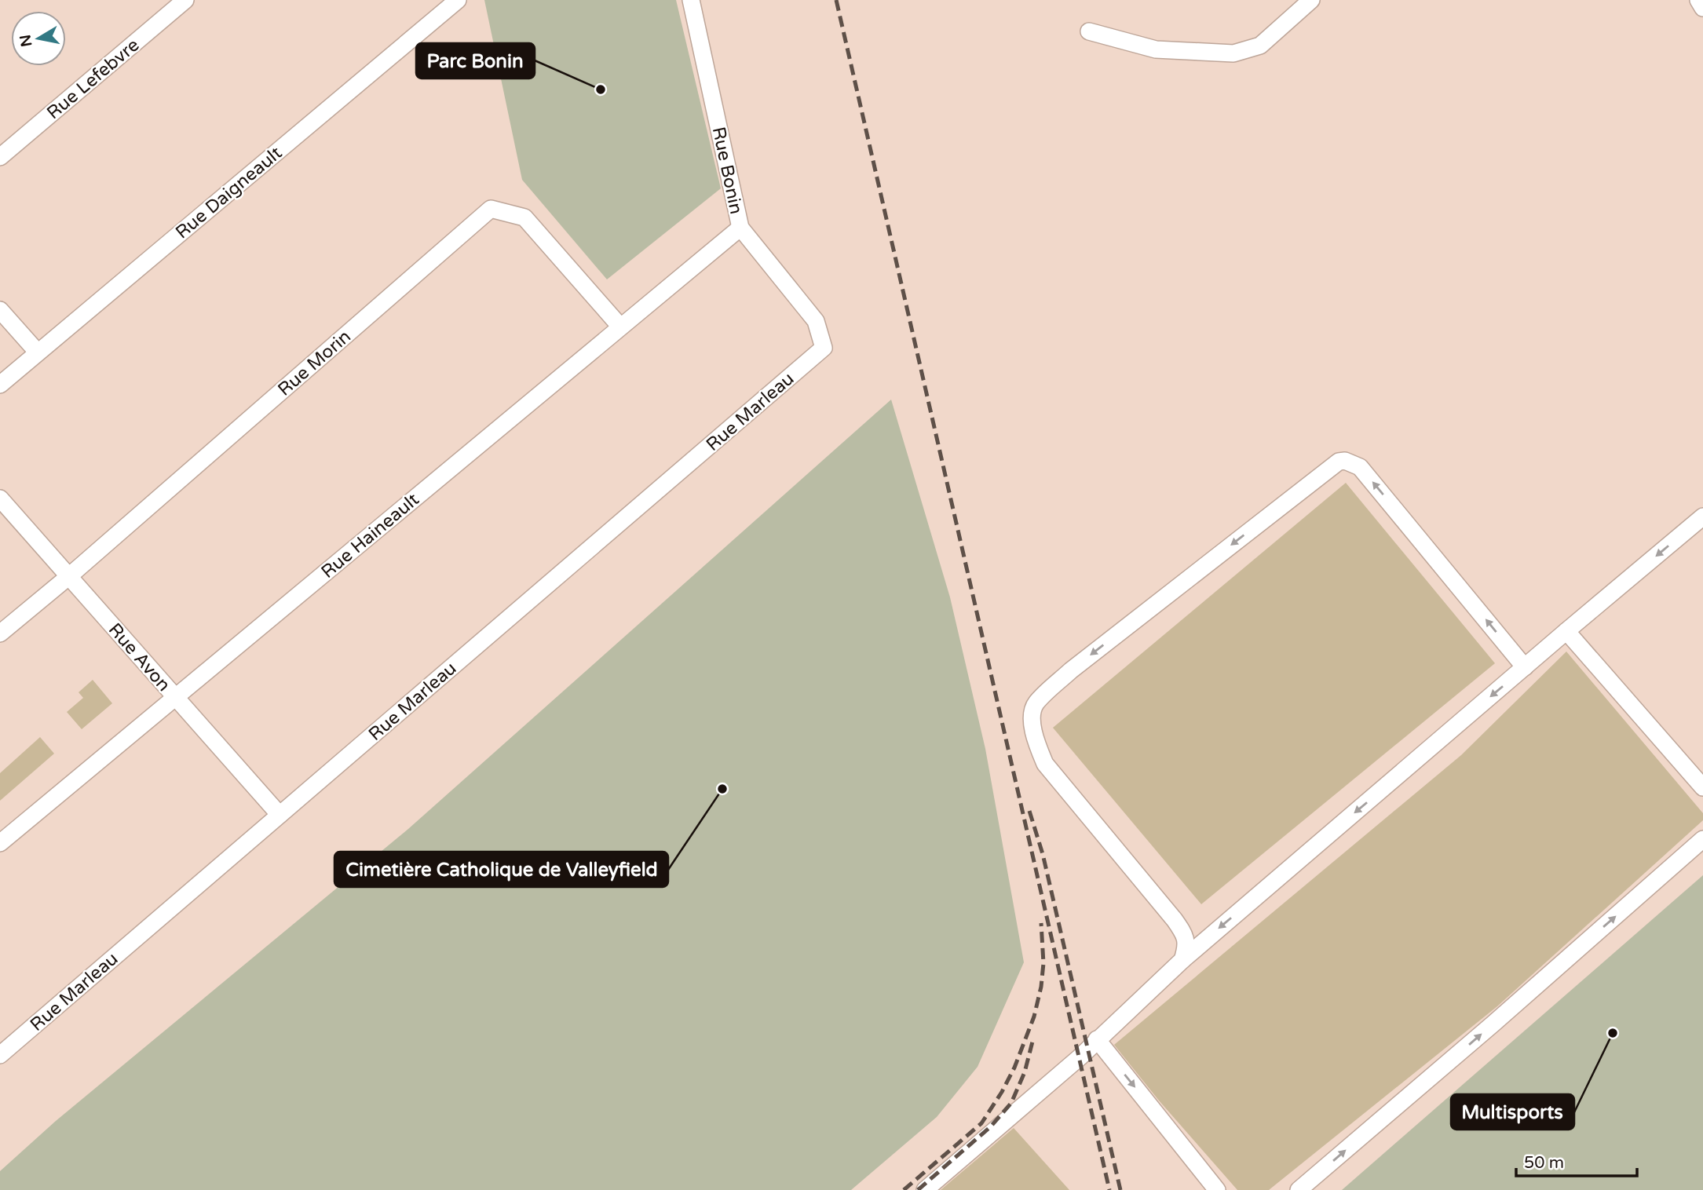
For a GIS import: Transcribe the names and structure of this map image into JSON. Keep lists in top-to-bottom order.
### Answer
{
  "streets": {
    "street": [
      "Rue Lefebvre",
      "Rue Bonin",
      "Rue Daigneault",
      "Rue Morin",
      "Rue Marleau",
      "Rue Haineault",
      "Rue Avon"
    ]
  },
  "crossings": [
    ["Rue Bonin", "Rue Marleau"],
    ["Rue Bonin", "Rue Haineault"],
    ["Rue Morin", "Rue Haineault"],
    ["Rue Morin", "Rue Avon"],
    ["Rue Marleau", "Rue Avon"],
    ["Rue Haineault", "Rue Avon"]
  ],
  "places": ["Parc Bonin", "Cimetière Catholique de Valleyfield", "Multisports"],
  "scale_bar": "50 m",
  "north": "left"
}
